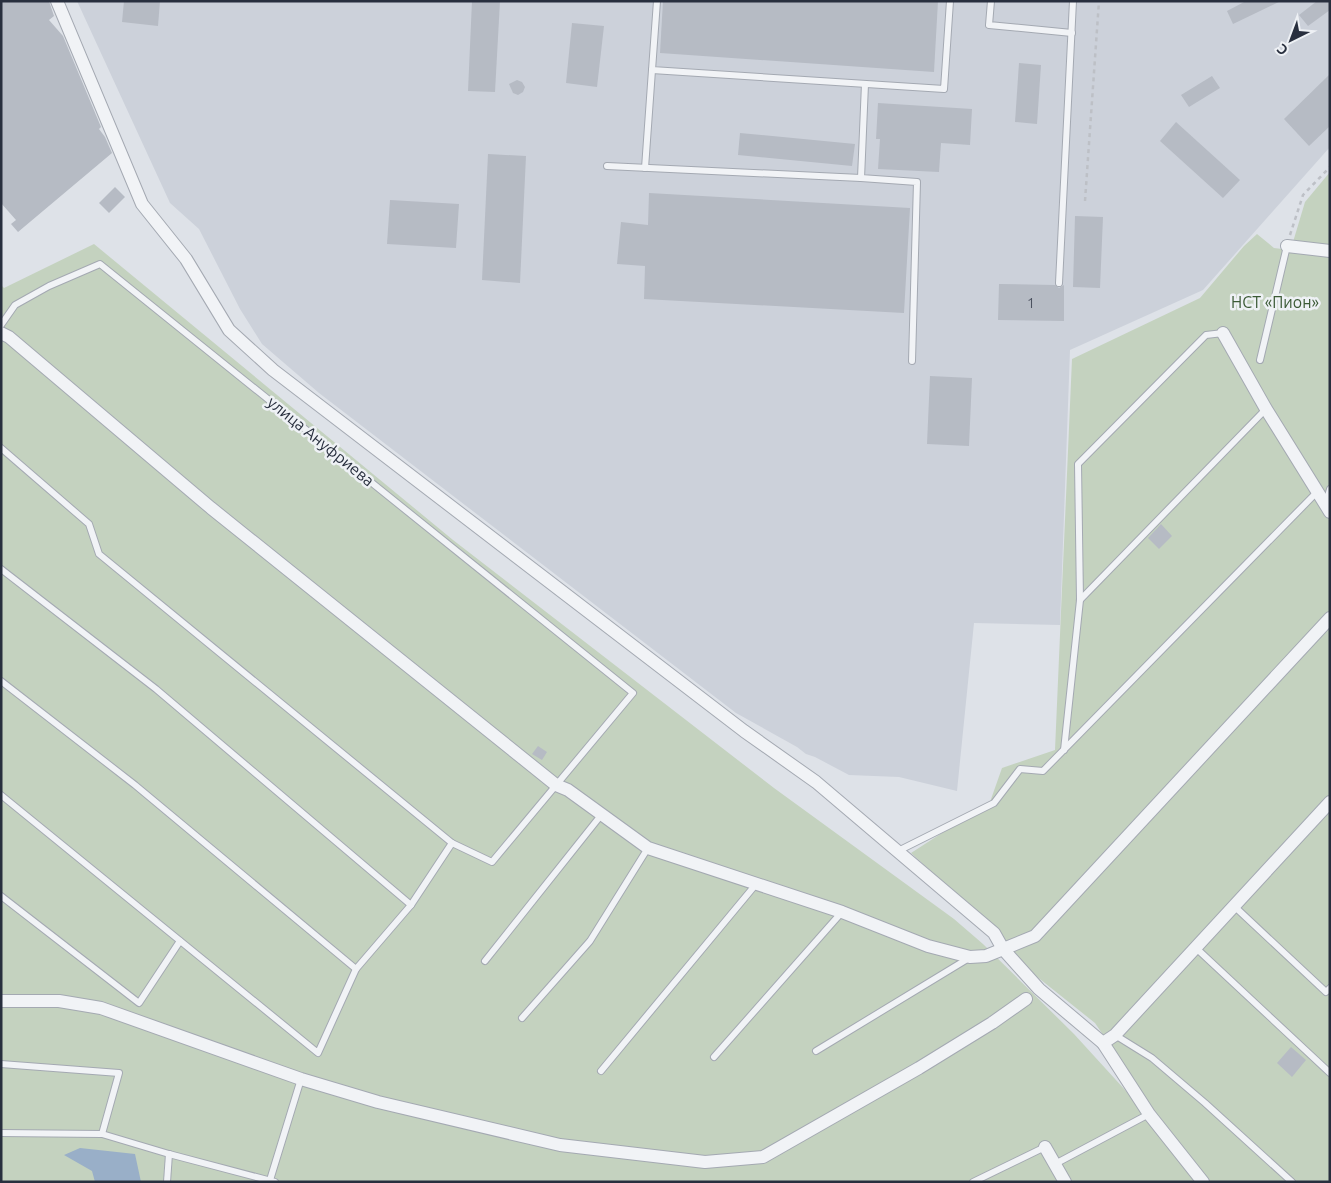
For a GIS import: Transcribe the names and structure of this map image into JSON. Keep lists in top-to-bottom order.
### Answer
{
  "streets": {
    "lane": ["улица Ануфриева"]
  },
  "parks": ["НСТ «Пион»"],
  "house_numbers": ["1"],
  "north": "bottom left"
}
